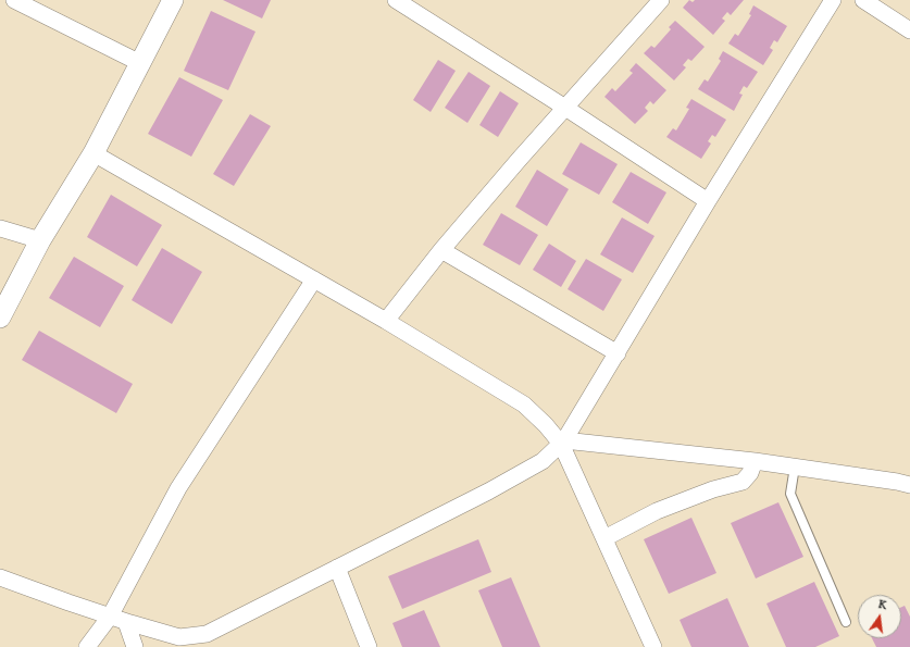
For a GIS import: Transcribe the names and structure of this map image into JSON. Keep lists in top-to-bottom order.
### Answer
{
  "north": "top"
}
